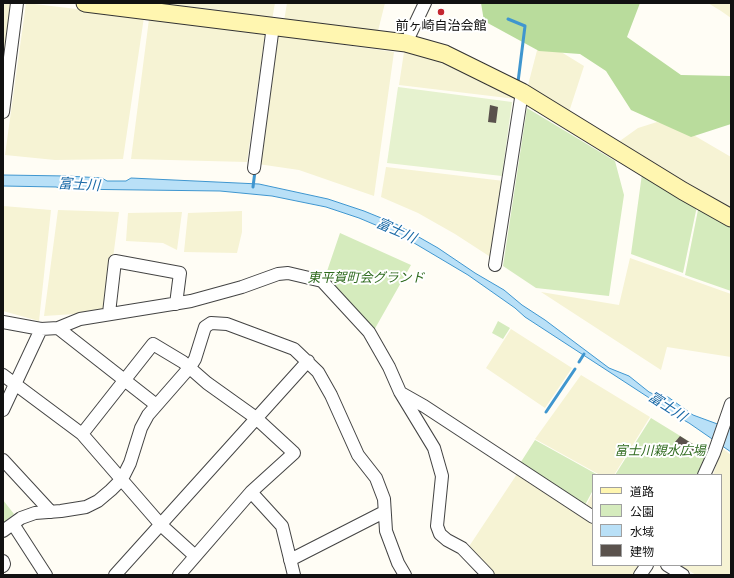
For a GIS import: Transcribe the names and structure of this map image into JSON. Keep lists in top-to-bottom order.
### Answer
{
  "water": ["富士川"],
  "parks": ["東平賀町会グランド", "富士川親水広場"],
  "places": ["前ヶ崎自治会館"],
  "legend": [
    "道路",
    "公園",
    "水域",
    "建物"
  ]
}
